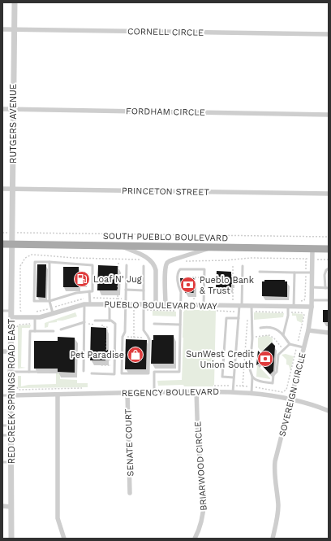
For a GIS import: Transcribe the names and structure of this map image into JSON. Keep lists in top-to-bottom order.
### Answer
{
  "streets": {
    "main road": ["SOUTH PUEBLO BOULEVARD"],
    "street": [
      "CORNELL CIRCLE",
      "FORDHAM CIRCLE",
      "RUTGERS AVENUE",
      "PRINCETON STREET",
      "PUEBLO BOULEVARD WAY",
      "RED CREEK SPRINGS ROAD EAST",
      "REGENCY BOULEVARD",
      "SOVEREIGN CIRCLE",
      "SENATE COURT",
      "BRIARWOOD CIRCLE"
    ]
  },
  "crossings": [
    ["CORNELL CIRCLE", "RUTGERS AVENUE"],
    ["FORDHAM CIRCLE", "RUTGERS AVENUE"],
    ["RUTGERS AVENUE", "PRINCETON STREET"],
    ["RUTGERS AVENUE", "SOUTH PUEBLO BOULEVARD"],
    ["RUTGERS AVENUE", "RED CREEK SPRINGS ROAD EAST"],
    ["SOUTH PUEBLO BOULEVARD", "RED CREEK SPRINGS ROAD EAST"],
    ["SOUTH PUEBLO BOULEVARD", "SOVEREIGN CIRCLE"],
    ["PUEBLO BOULEVARD WAY", "RED CREEK SPRINGS ROAD EAST"],
    ["PUEBLO BOULEVARD WAY", "SOVEREIGN CIRCLE"],
    ["RED CREEK SPRINGS ROAD EAST", "REGENCY BOULEVARD"],
    ["REGENCY BOULEVARD", "SOVEREIGN CIRCLE"],
    ["REGENCY BOULEVARD", "SENATE COURT"],
    ["REGENCY BOULEVARD", "BRIARWOOD CIRCLE"]
  ],
  "places": {
    "fuel station": ["Loaf N' Jug"],
    "bank": ["Pueblo Bank & Trust", "SunWest Credit Union South"],
    "shop": ["Pet Paradise"]
  }
}
